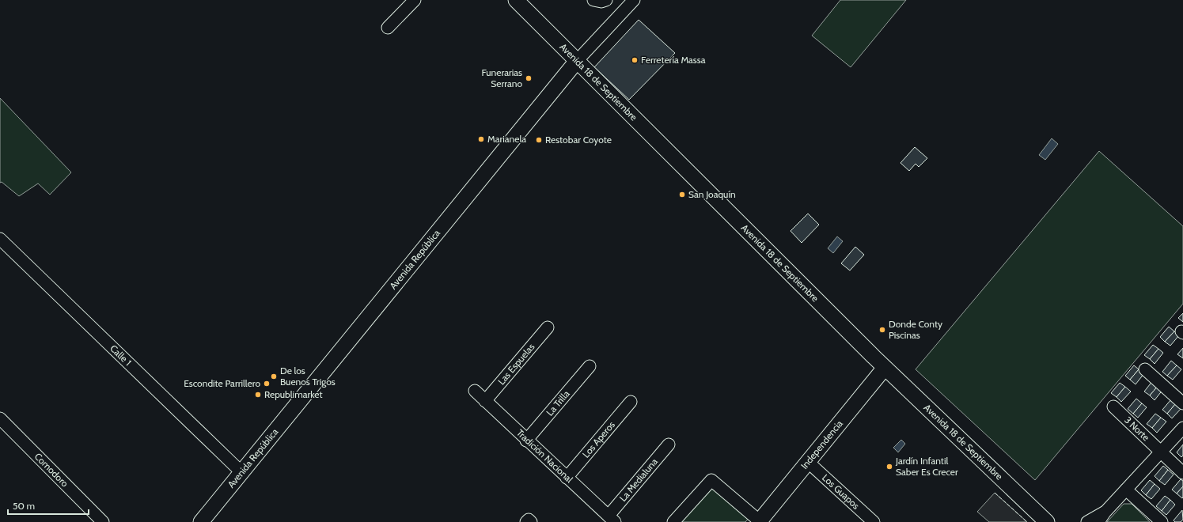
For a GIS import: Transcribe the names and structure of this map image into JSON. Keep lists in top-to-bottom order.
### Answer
{
  "streets": {
    "main road": ["Avenida 18 de Septiembre", "Avenida República", "Independencia"],
    "street": [
      "Calle 1",
      "Las Espuelas",
      "La Trilla",
      "3 Norte",
      "Los Aperos",
      "Tradición Nacional",
      "Comodoro",
      "La Medialuna",
      "Los Guapos"
    ]
  },
  "crossings": [
    ["Avenida 18 de Septiembre", "Avenida República"],
    ["Avenida 18 de Septiembre", "Independencia"],
    ["Avenida República", "Calle 1"],
    ["Las Espuelas", "Tradición Nacional"],
    ["La Trilla", "Tradición Nacional"],
    ["Los Aperos", "Tradición Nacional"],
    ["Independencia", "Los Guapos"],
    ["Tradición Nacional", "La Medialuna"]
  ],
  "places": [
    "Ferretería Massa",
    "Funerarias Serrano",
    "Marianela",
    "Restobar Coyote",
    "San Joaquín",
    "Donde Conty Piscinas",
    "De los Buenos Trigos",
    "Escondite Parrillero",
    "Republimarket",
    "Jardín Infantil Saber Es Crecer"
  ],
  "scale_bar": "50 m"
}
